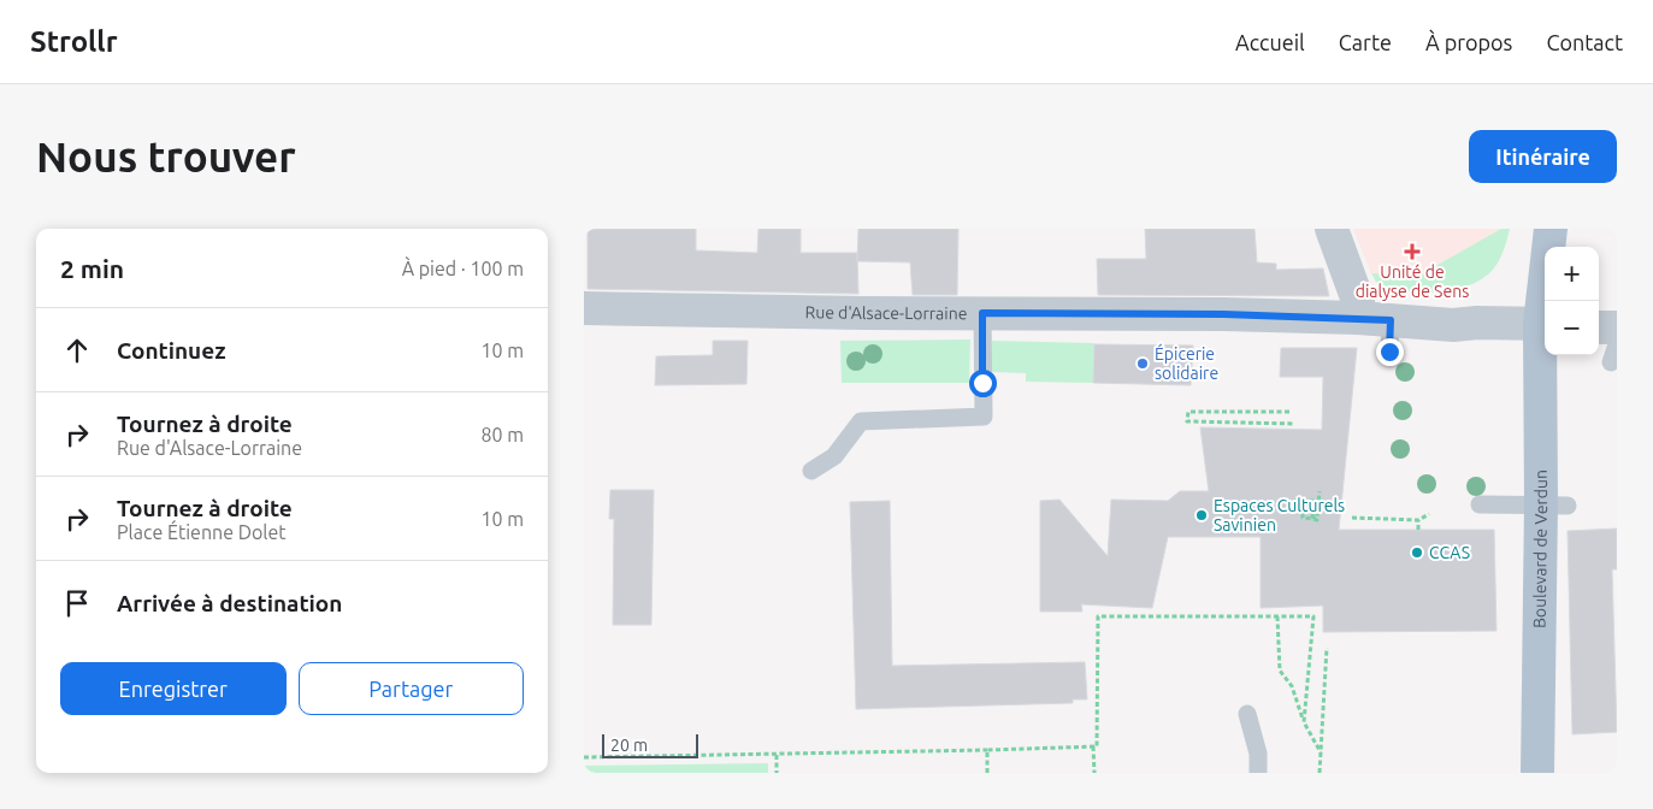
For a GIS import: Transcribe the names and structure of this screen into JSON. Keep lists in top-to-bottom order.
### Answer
{
  "streets": {
    "main road": ["Boulevard de Verdun"],
    "street": ["Rue d'Alsace-Lorraine"]
  },
  "places": {
    "health": ["Unité de dialyse de Sens"],
    "other": ["Épicerie solidaire", "Espaces Culturels Savinien", "CCAS"]
  },
  "scale_bar": "20 m",
  "page": {
    "header": "Strollr",
    "nav": [
      "Accueil",
      "Carte",
      "À propos",
      "Contact"
    ],
    "buttons": [
      "Itinéraire",
      ["Enregistrer", "Partager"]
    ],
    "title": "Nous trouver",
    "heading": ["2 min", "À pied · 100 m"],
    "map_buttons": ["+", "−"],
    "list": [
      ["Continuez", "10 m"],
      ["Tournez à droite", "Rue d'Alsace-Lorraine", "80 m"],
      ["Tournez à droite", "Place Étienne Dolet", "10 m"],
      "Arrivée à destination"
    ],
    "scale": "20 m"
  }
}
